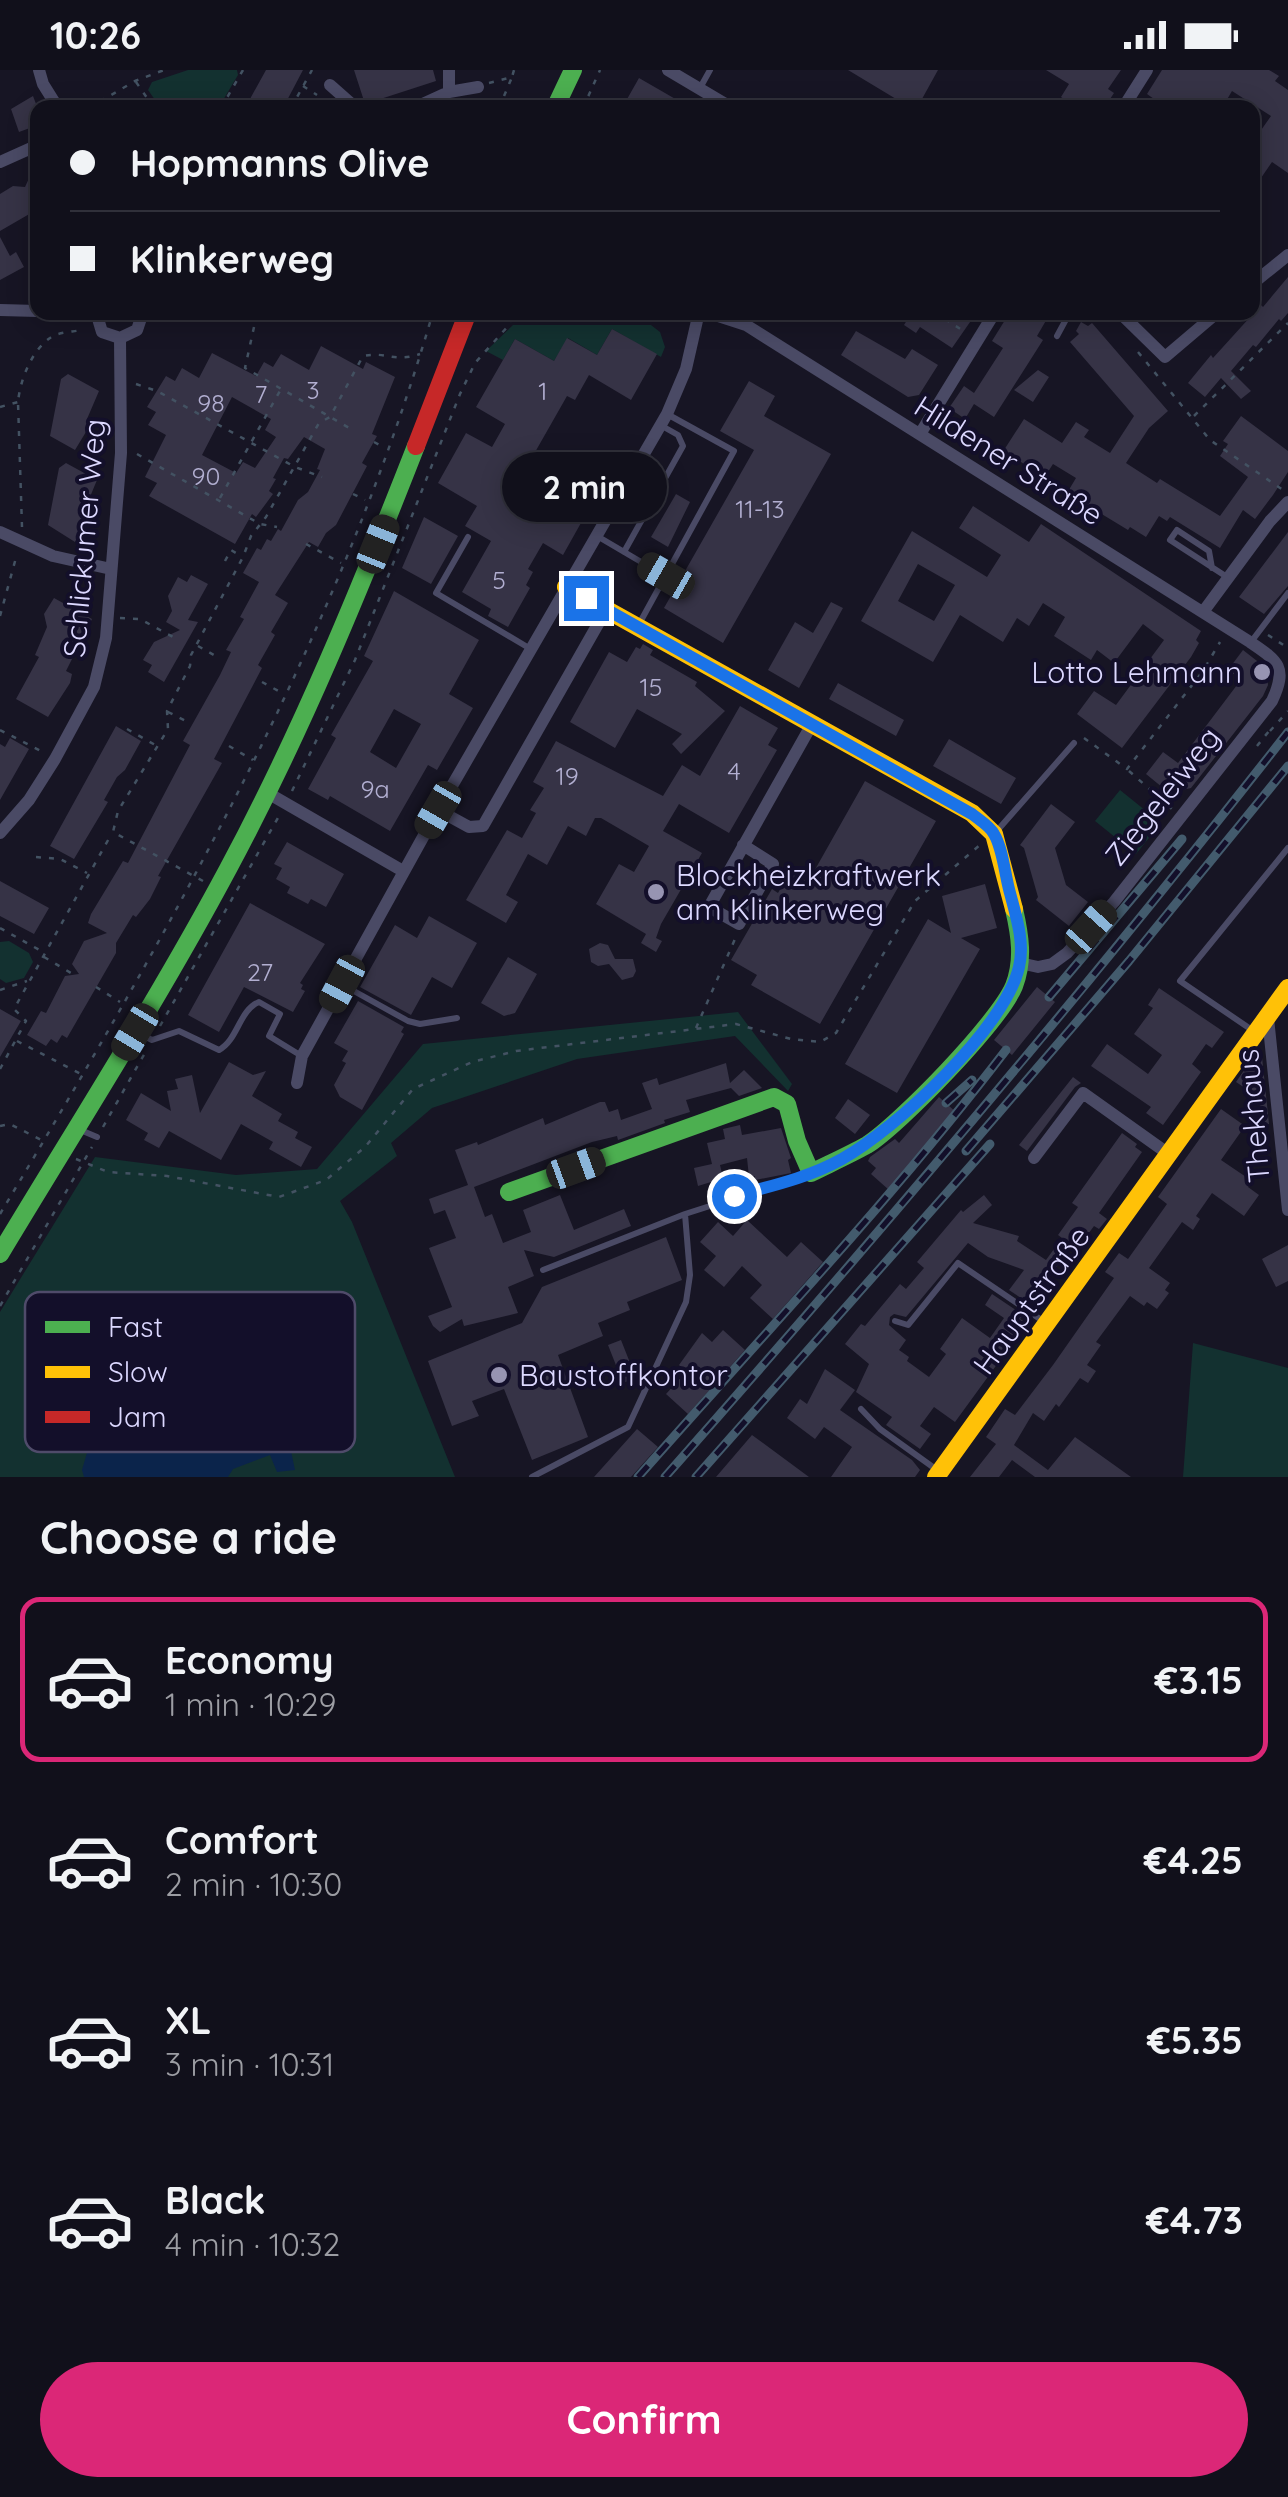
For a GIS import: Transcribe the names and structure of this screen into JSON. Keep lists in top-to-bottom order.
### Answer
{
  "streets": {
    "street": [
      "Hildener Straße",
      "Schlickumer Weg",
      "Ziegeleiweg",
      "Thekhaus",
      "Hauptstraße"
    ]
  },
  "crossings": [
    ["Hildener Straße", "Ziegeleiweg"],
    ["Thekhaus", "Hauptstraße"]
  ],
  "places": ["Lotto Lehmann", "Blockheizkraftwerk am Klinkerweg", "Baustoffkontor"],
  "house_numbers": [
    "3",
    "1",
    "7",
    "98",
    "90",
    "11-13",
    "5",
    "15",
    "4",
    "19",
    "9a",
    "27"
  ],
  "legend": ["Fast", "Slow", "Jam"],
  "page": {
    "status": "10:26",
    "banner": ["Hopmanns Olive", "Klinkerweg"],
    "bubble": "2 min",
    "heading": "Choose a ride",
    "list": [
      {
        "name": "Economy",
        "note": "1 min · 10:29",
        "value": "€3.15"
      },
      {
        "name": "Comfort",
        "note": "2 min · 10:30",
        "value": "€4.25"
      },
      {
        "name": "XL",
        "note": "3 min · 10:31",
        "value": "€5.35"
      },
      {
        "name": "Black",
        "note": "4 min · 10:32",
        "value": "€4.73"
      }
    ],
    "buttons": "Confirm"
  }
}
